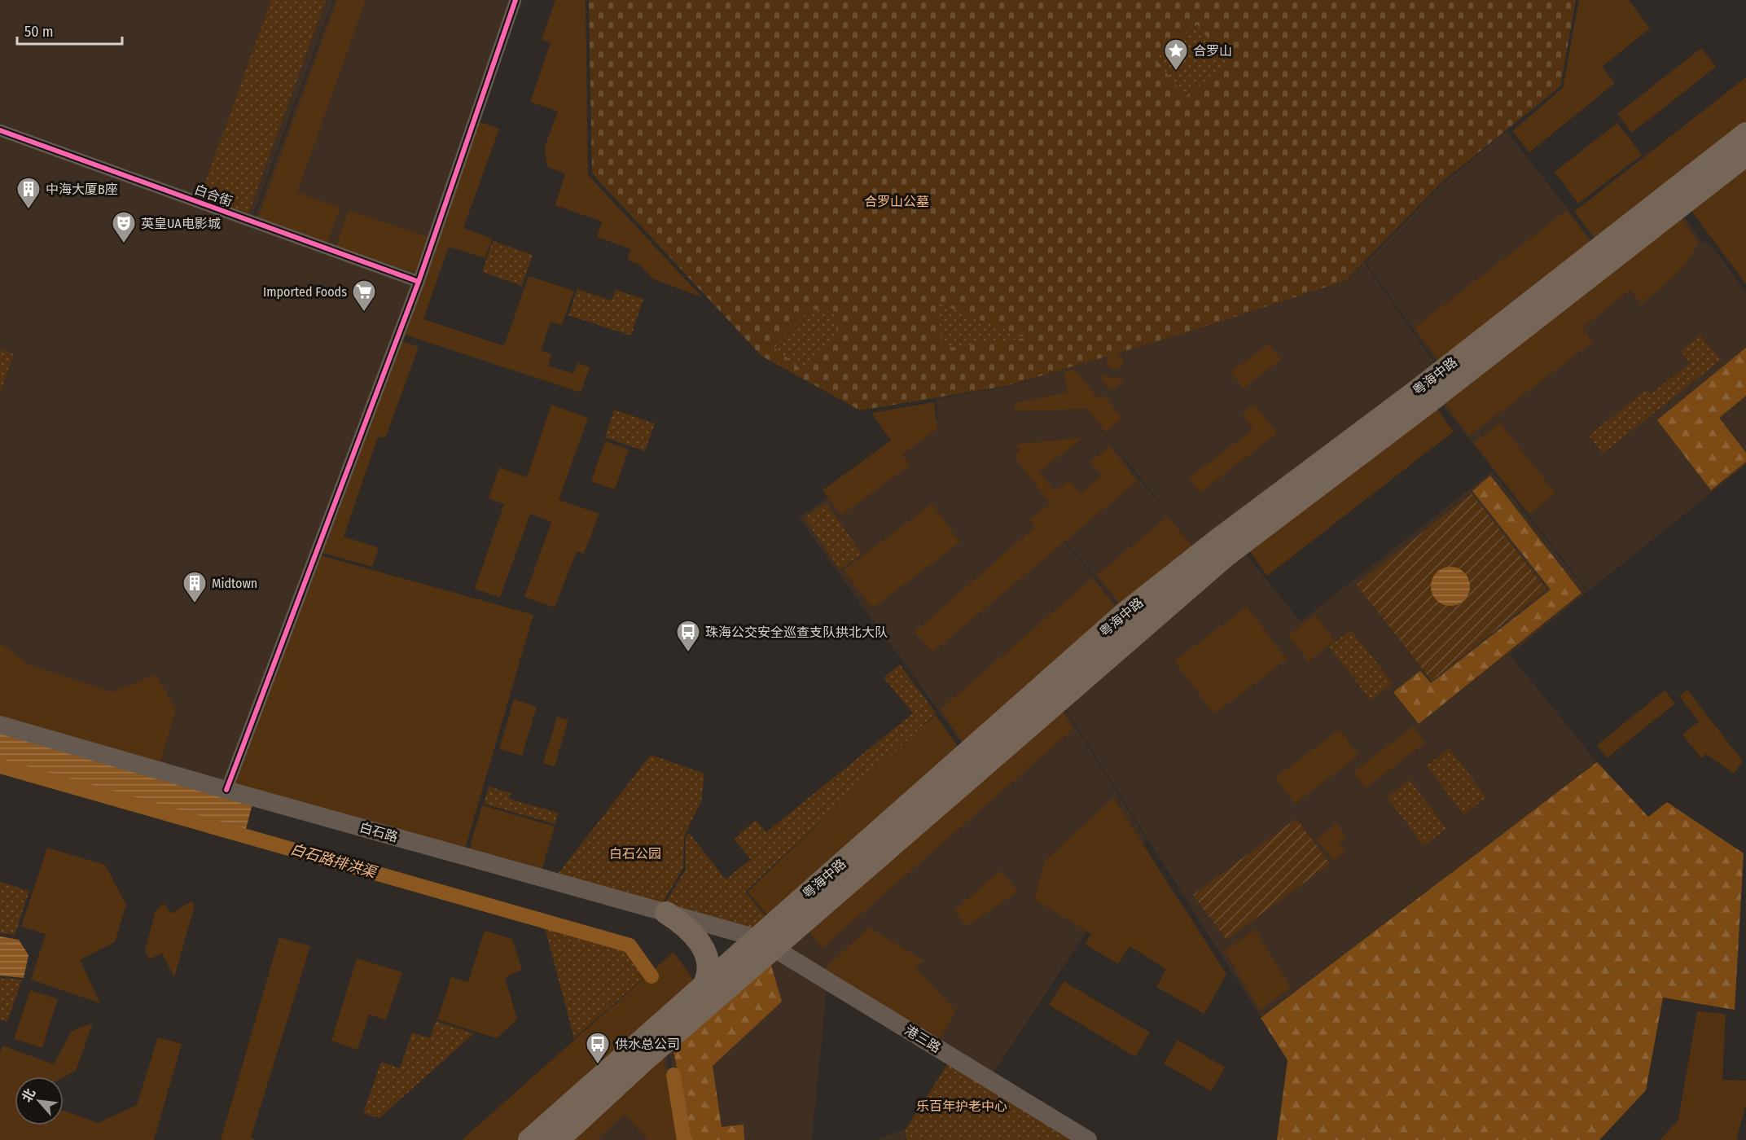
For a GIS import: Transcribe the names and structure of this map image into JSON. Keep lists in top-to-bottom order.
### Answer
{
  "streets": {
    "highway": ["粤海中路"],
    "main road": ["白石路", "港三路"],
    "street": ["白合街"]
  },
  "crossings": [
    ["粤海中路", "白石路"],
    ["粤海中路", "港三路"],
    ["白石路", "港三路"]
  ],
  "water": ["白石路排洪渠"],
  "parks": ["合罗山公墓", "白石公园", "乐百年护老中心"],
  "places": {
    "place": ["合罗山"],
    "building": ["中海大厦B座", "Midtown"],
    "theatre": ["英皇UA电影城"],
    "supermarket": ["Imported Foods"],
    "bus stop": ["珠海公交安全巡查支队拱北大队", "供水总公司"]
  },
  "scale_bar": "50 m",
  "north": "top left"
}
